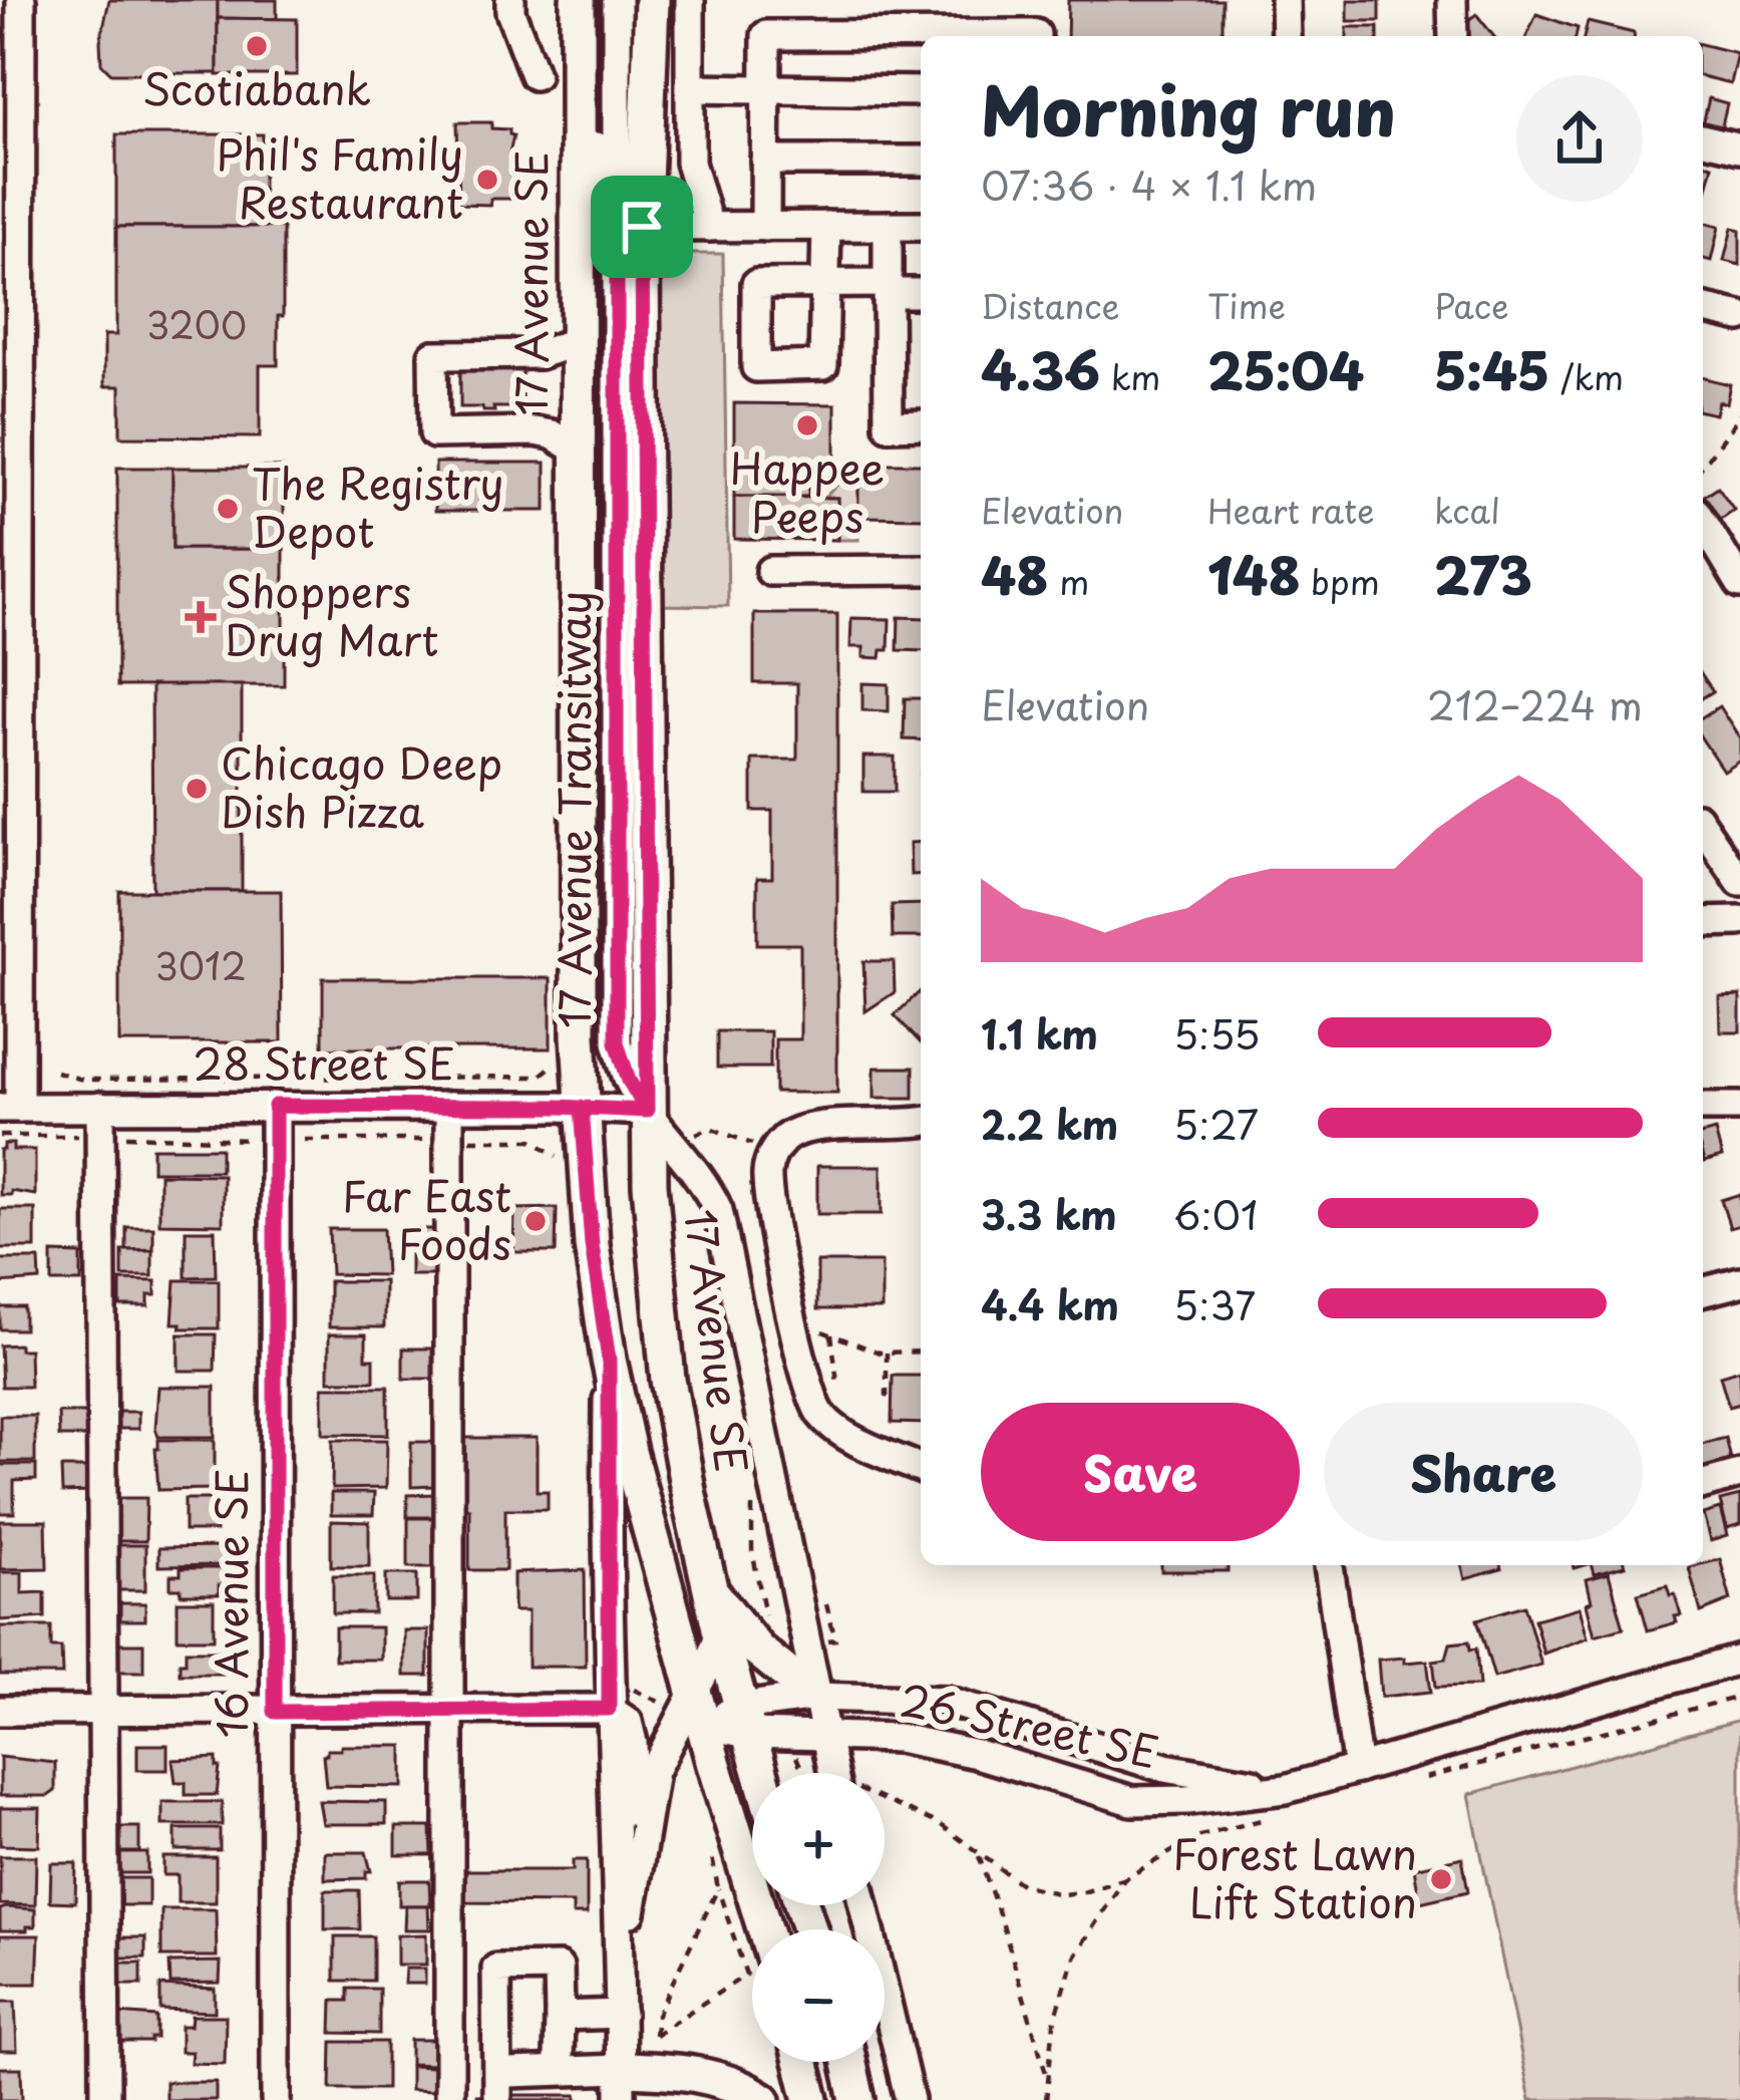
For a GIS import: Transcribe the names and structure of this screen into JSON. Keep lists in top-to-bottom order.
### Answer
{
  "streets": {
    "main road": ["17 Avenue SE"],
    "street": ["28 Street SE", "16 Avenue SE", "26 Street SE"]
  },
  "crossings": [
    ["17 Avenue SE", "28 Street SE"],
    ["17 Avenue SE", "26 Street SE"],
    ["28 Street SE", "16 Avenue SE"]
  ],
  "places": {
    "other": [
      "Scotiabank",
      "Phil's Family Restaurant",
      "Happee Peeps",
      "The Registry Depot",
      "Chicago Deep Dish Pizza",
      "Far East Foods",
      "Forest Lawn Lift Station"
    ],
    "health": ["Shoppers Drug Mart"]
  },
  "house_numbers": ["3200", "3012"],
  "page": {
    "heading": ["Morning run", "07:36 · 4 × 1.1 km"],
    "stats": [
      ["Distance", "4.36 km"],
      ["Time", "25:04"],
      ["Pace", "5:45 /km"],
      ["Elevation", "48 m"],
      ["Heart rate", "148 bpm"],
      ["kcal", "273"]
    ],
    "chart": ["Elevation", "212–224 m"],
    "list": [
      {
        "name": "1.1 km",
        "note": "5:55"
      },
      {
        "name": "2.2 km",
        "note": "5:27"
      },
      {
        "name": "3.3 km",
        "note": "6:01"
      },
      {
        "name": "4.4 km",
        "note": "5:37"
      }
    ],
    "buttons": ["Save", "Share"],
    "map_buttons": ["+", "−"]
  }
}
